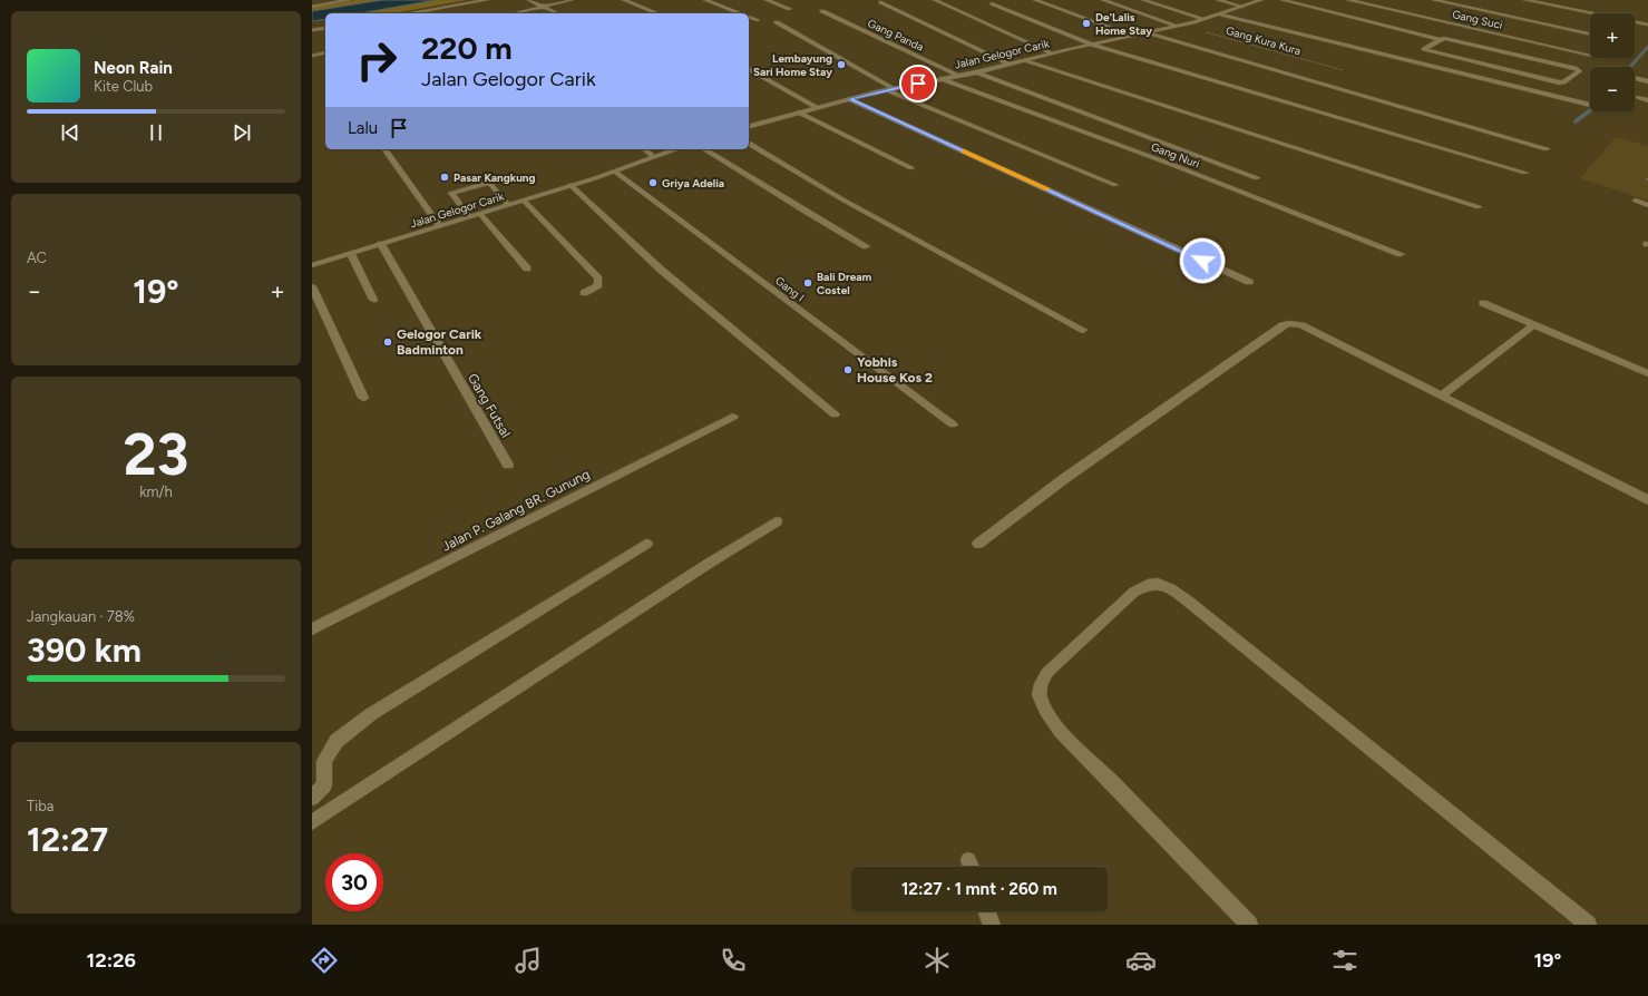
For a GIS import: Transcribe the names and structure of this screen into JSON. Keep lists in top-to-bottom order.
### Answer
{
  "streets": {
    "street": [
      "Gang Suci",
      "Gang Panda",
      "Jalan Gelogor Carik",
      "Gang Nuri",
      "Gang I",
      "Gang Futsal",
      "Jalan P. Galang BR. Gunung"
    ],
    "path": ["Gang Kura Kura"]
  },
  "crossings": [
    ["Gang Panda", "Jalan Gelogor Carik"],
    ["Gang Kura Kura", "Jalan Gelogor Carik"],
    ["Jalan Gelogor Carik", "Gang Nuri"],
    ["Jalan Gelogor Carik", "Gang I"],
    ["Jalan Gelogor Carik", "Gang Futsal"]
  ],
  "places": [
    "De'Lalis Home Stay",
    "Lembayung Sari Home Stay",
    "Pasar Kangkung",
    "Griya Adelia",
    "Bali Dream Costel",
    "Gelogor Carik Badminton",
    "Yobhis House Kos 2"
  ],
  "page": {
    "map_buttons": ["+", "−"],
    "turn": ["220 m", "Jalan Gelogor Carik"],
    "song": ["Neon Rain", "Kite Club"],
    "then": "Lalu",
    "tile": [
      "AC",
      ["23", "km/h"],
      ["Jangkauan · 78%", "390 km"],
      ["Tiba", "12:27"]
    ],
    "heat": ["−", "19°", "+"],
    "limit": "30",
    "trip": "12:27 · 1 mnt · 260 m",
    "tabs": ["12:26", "19°"]
  }
}
